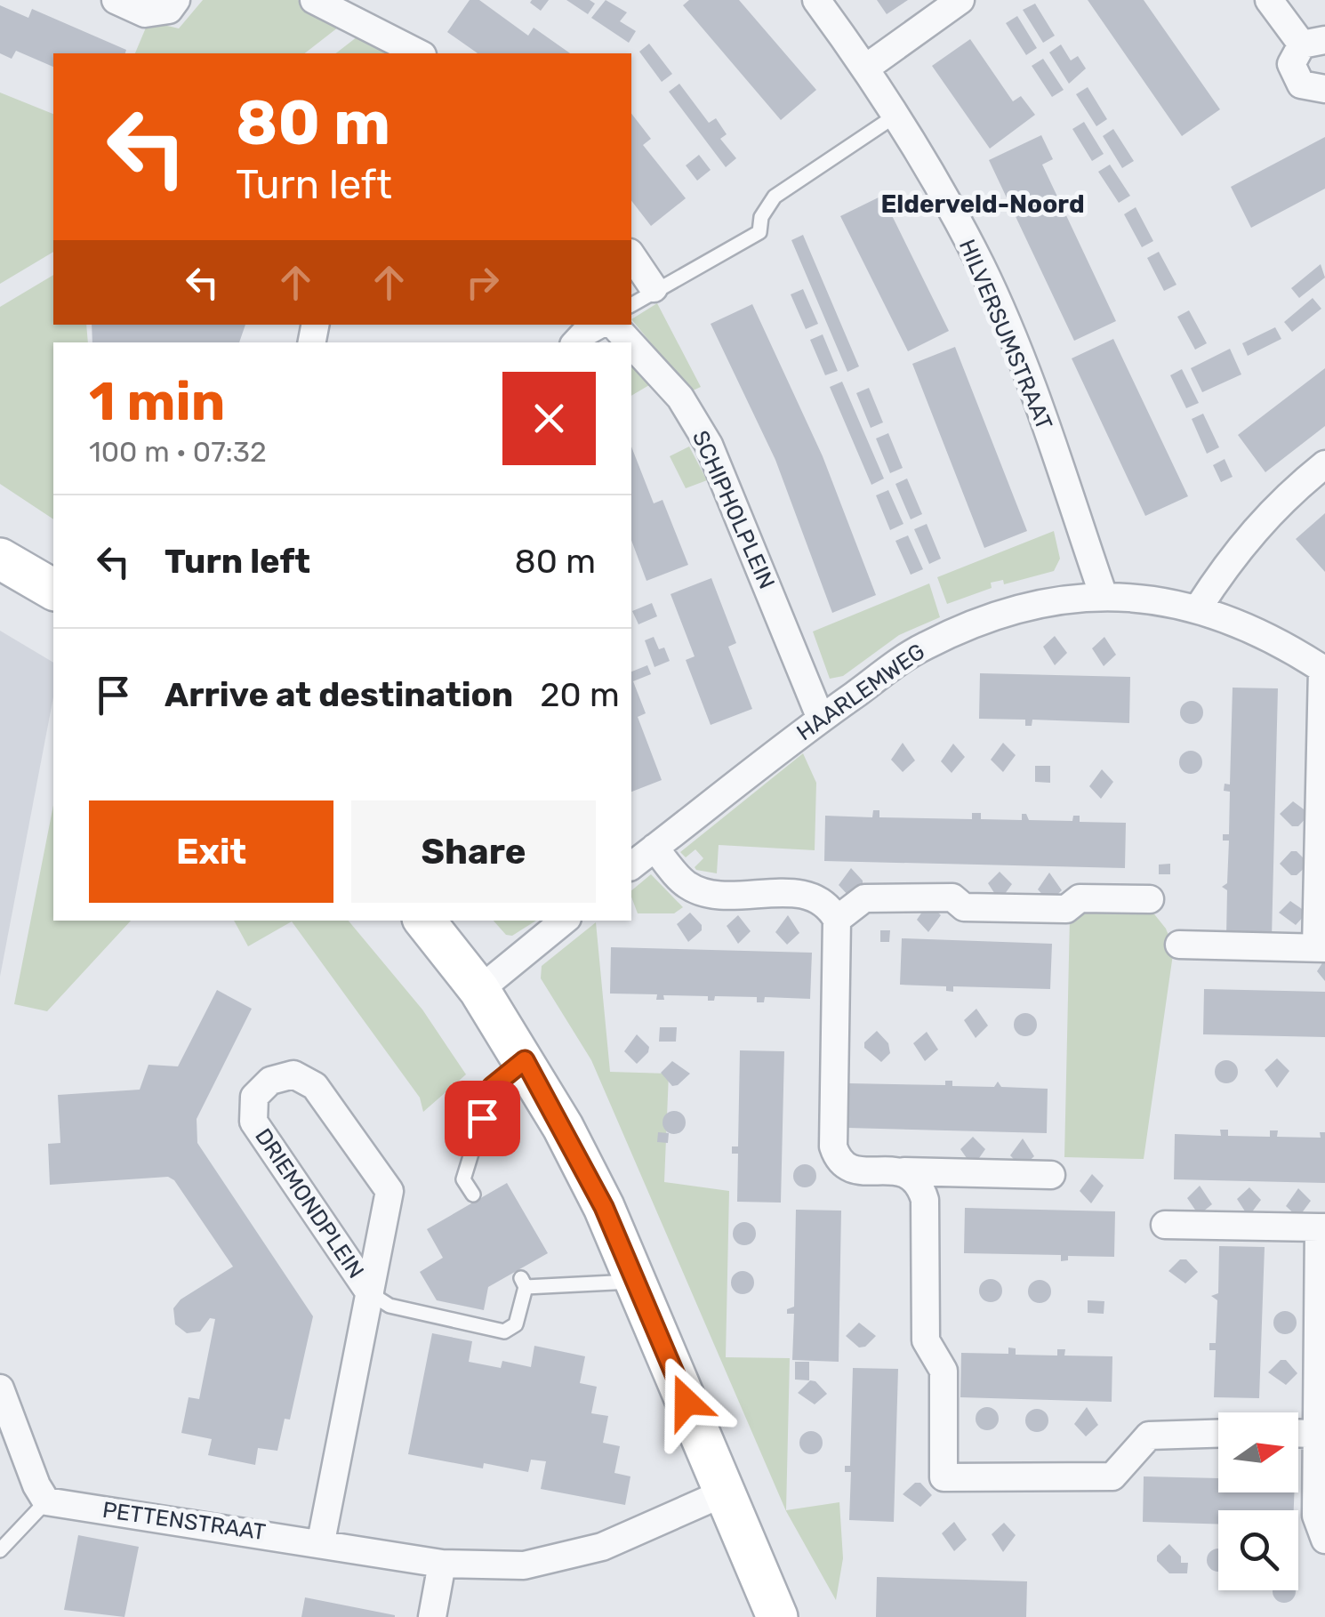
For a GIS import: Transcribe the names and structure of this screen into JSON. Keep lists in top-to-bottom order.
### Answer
{
  "streets": {
    "street": [
      "HILVERSUMSTRAAT",
      "SCHIPHOLPLEIN",
      "HAARLEMWEG",
      "DRIEMONDPLEIN",
      "PETTENSTRAAT"
    ]
  },
  "crossings": [
    ["HILVERSUMSTRAAT", "HAARLEMWEG"],
    ["SCHIPHOLPLEIN", "HAARLEMWEG"],
    ["DRIEMONDPLEIN", "PETTENSTRAAT"]
  ],
  "districts": ["Elderveld-Noord"],
  "north": "right",
  "page": {
    "turn": ["80 m", "Turn left"],
    "heading": ["1 min", "100 m · 07:32"],
    "list": [
      {
        "name": "Turn left",
        "value": "80 m"
      },
      {
        "name": "Arrive at destination",
        "value": "20 m"
      }
    ],
    "buttons": ["Exit", "Share"]
  }
}
